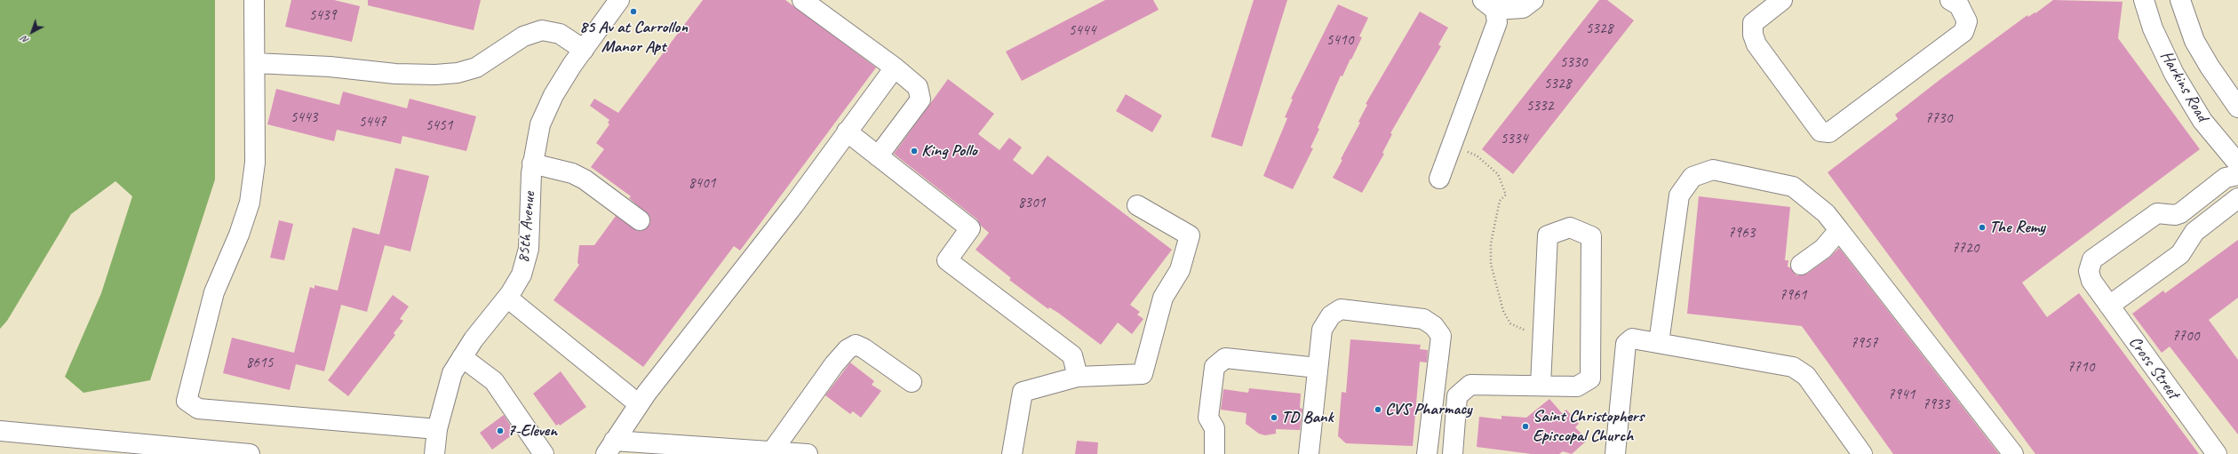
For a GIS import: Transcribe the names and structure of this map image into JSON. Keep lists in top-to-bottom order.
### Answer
{
  "streets": {
    "street": ["Harkins Road", "85th Avenue", "Cross Street"]
  },
  "places": [
    "85 Av at Carrollon Manor Apt",
    "King Pollo",
    "The Remy",
    "CVS Pharmacy",
    "TD Bank",
    "Saint Christophers Episcopal Church",
    "7-Eleven"
  ],
  "house_numbers": [
    "5439",
    "5328",
    "5444",
    "5410",
    "5330",
    "5328",
    "5332",
    "5443",
    "7730",
    "5447",
    "5451",
    "5334",
    "8401",
    "8301",
    "7963",
    "7720",
    "7961",
    "7700",
    "7957",
    "8615",
    "7710",
    "7941",
    "7933"
  ],
  "north": "bottom left"
}
